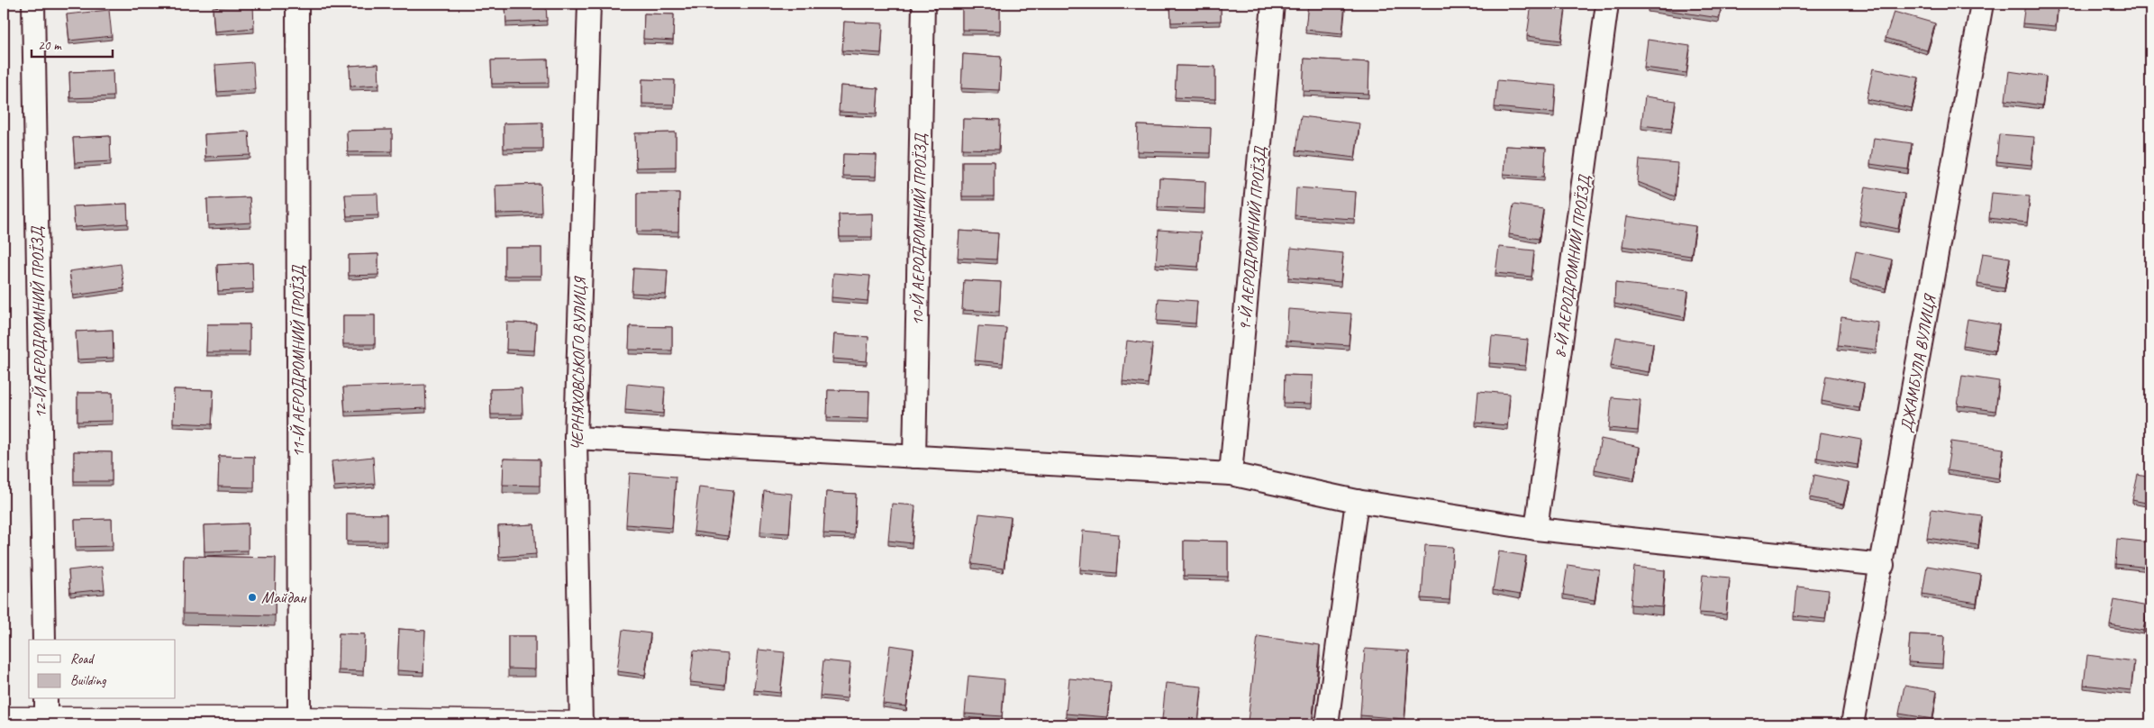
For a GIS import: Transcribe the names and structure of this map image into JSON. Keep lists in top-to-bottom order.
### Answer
{
  "streets": {
    "street": [
      "10-Й АЕРОДРОМНИЙ ПРОЇЗД",
      "9-Й АЕРОДРОМНИЙ ПРОЇЗД",
      "8-Й АЕРОДРОМНИЙ ПРОЇЗД",
      "12-Й АЕРОДРОМНИЙ ПРОЇЗД",
      "11-Й АЕРОДРОМНИЙ ПРОЇЗД",
      "ЧЕРНЯХОВСЬКОГО ВУЛИЦЯ",
      "ДЖАМБУЛА ВУЛИЦЯ"
    ]
  },
  "places": ["Майдан"],
  "legend": ["Road", "Building"],
  "scale_bar": "20 m"
}
